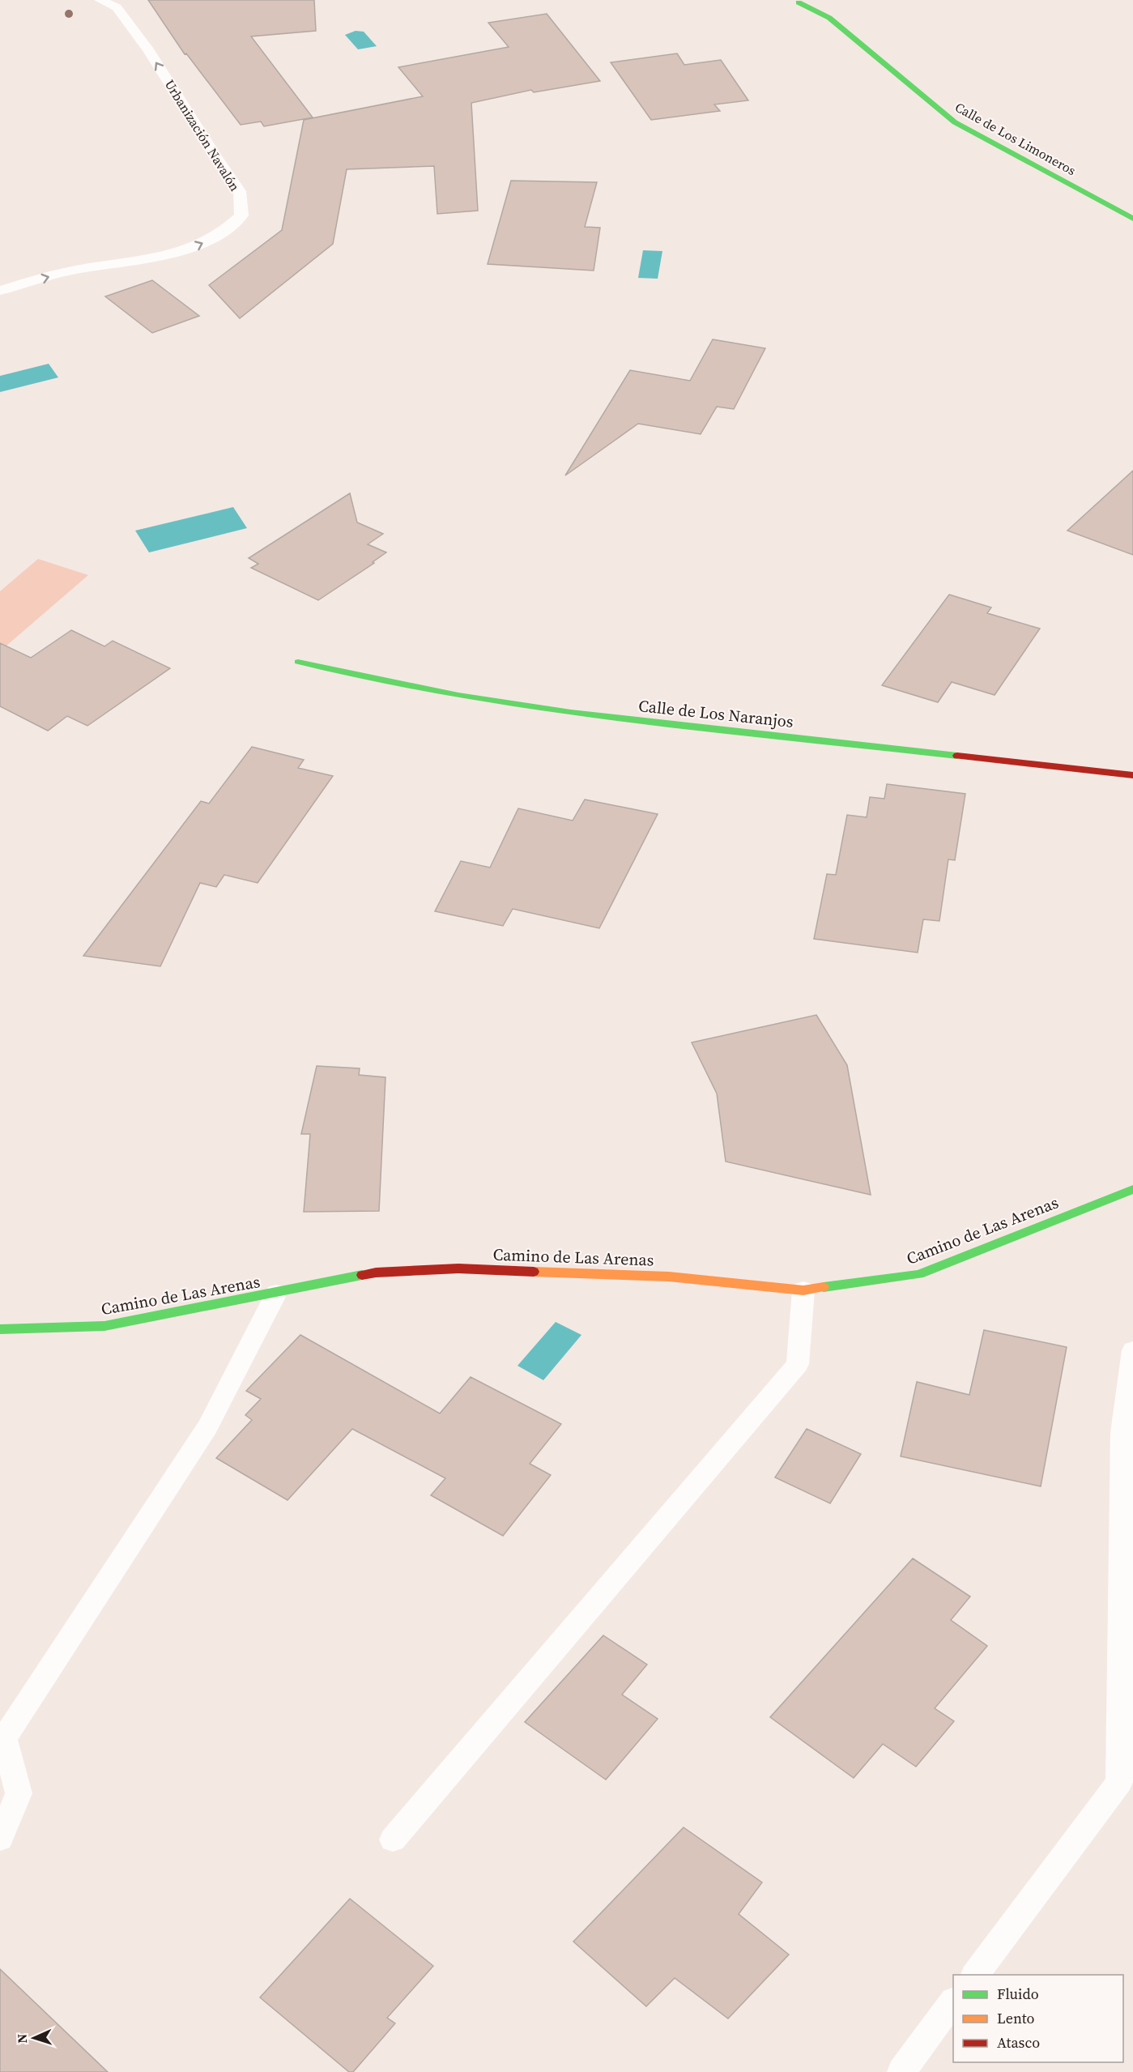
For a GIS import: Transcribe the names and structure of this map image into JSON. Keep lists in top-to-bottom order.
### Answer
{
  "streets": {
    "street": ["Calle de Los Limoneros", "Calle de Los Naranjos", "Camino de Las Arenas"],
    "lane": ["Urbanización Navalón"]
  },
  "legend": ["Fluido", "Lento", "Atasco"],
  "north": "left"
}
